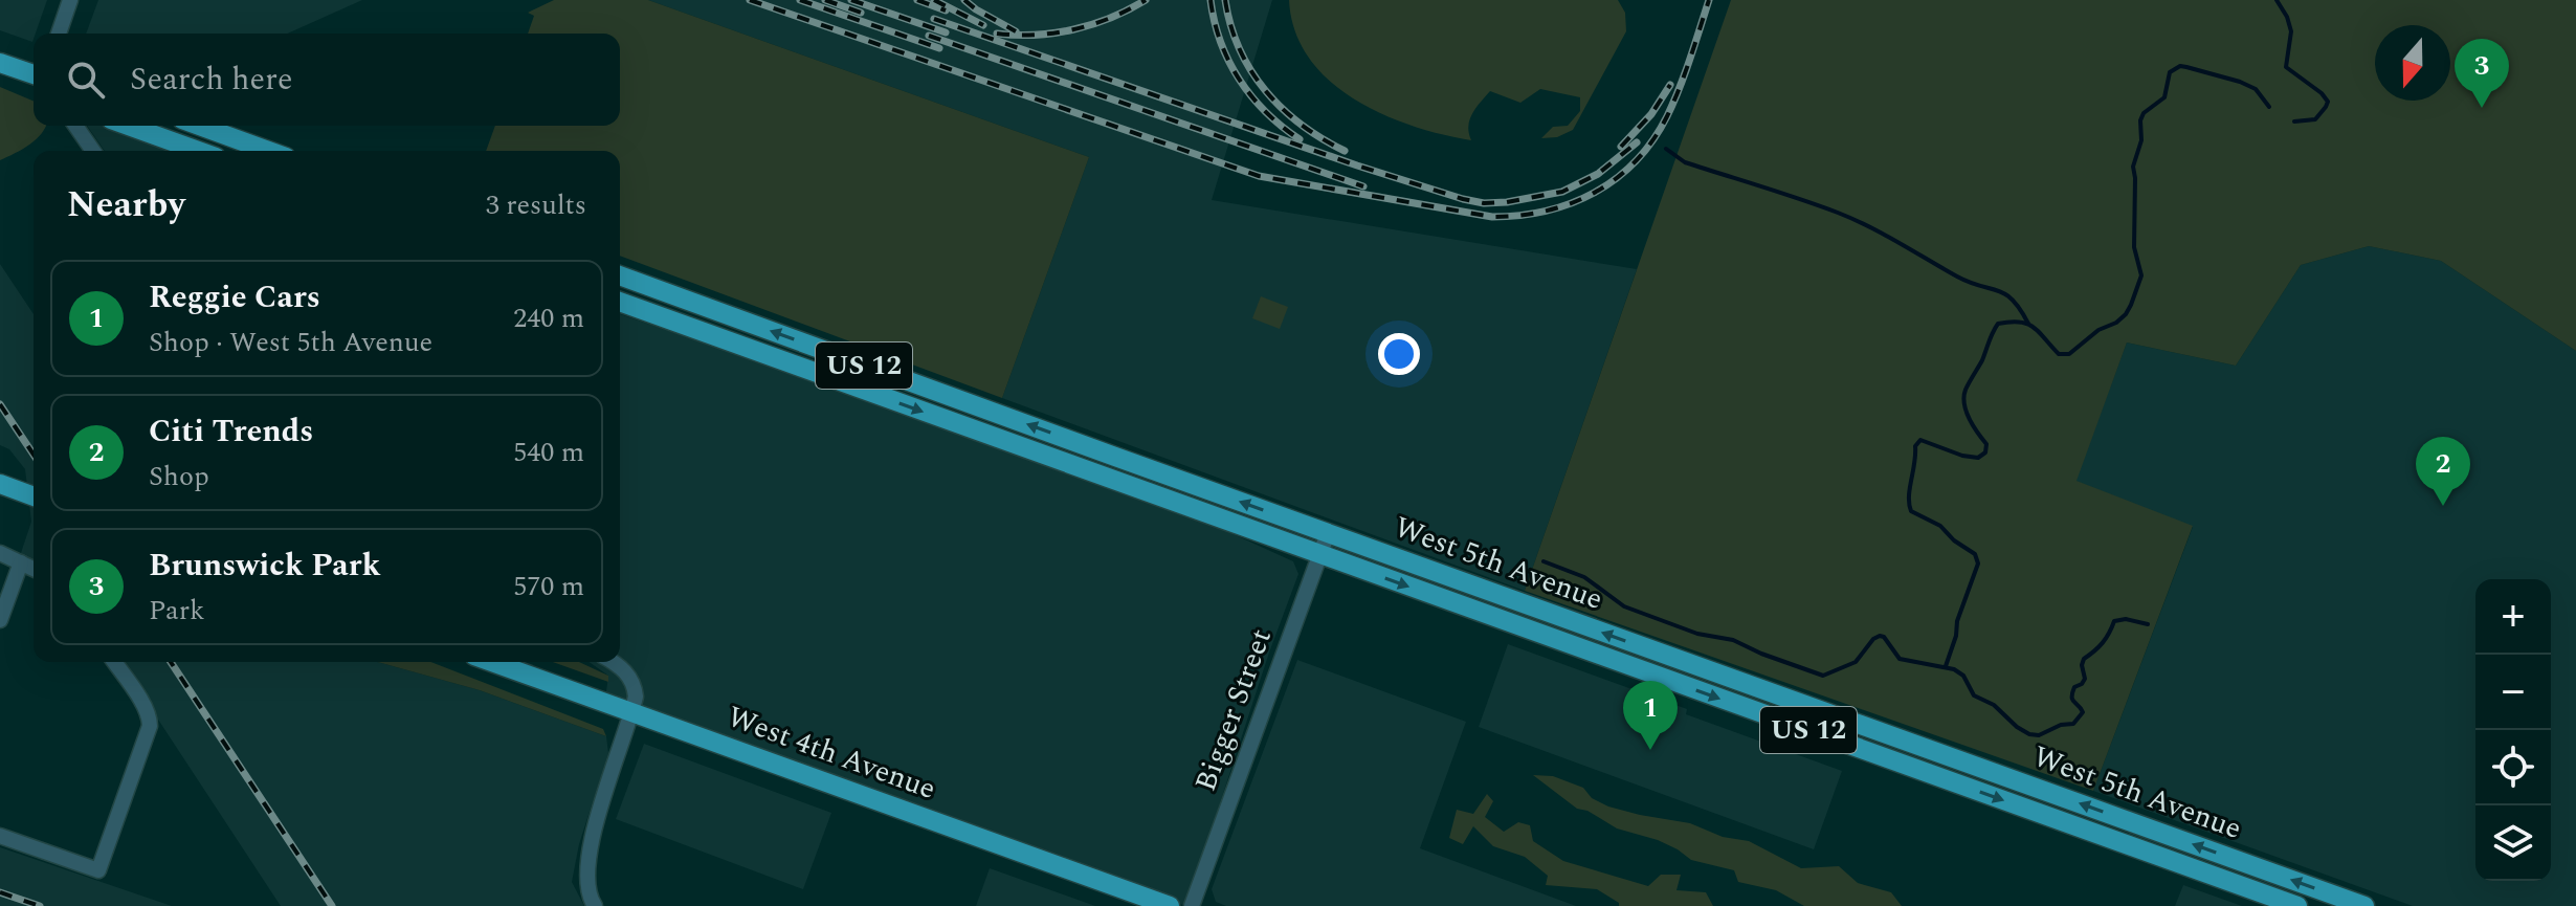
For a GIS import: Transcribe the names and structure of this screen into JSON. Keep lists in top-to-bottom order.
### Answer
{
  "streets": {
    "main road": ["US 12", "West 5th Avenue", "West 4th Avenue"],
    "street": ["Bigger Street"]
  },
  "crossings": [
    ["West 5th Avenue", "Bigger Street"]
  ],
  "north": "bottom",
  "page": {
    "search": "Search here",
    "pins": ["3", "2", "1"],
    "heading": ["Nearby", "3 results"],
    "list": [
      {
        "mark": "1",
        "name": "Reggie Cars",
        "note": "Shop · West 5th Avenue",
        "value": "240 m"
      },
      {
        "mark": "2",
        "name": "Citi Trends",
        "note": "Shop",
        "value": "540 m"
      },
      {
        "mark": "3",
        "name": "Brunswick Park",
        "note": "Park",
        "value": "570 m"
      }
    ],
    "map_buttons": ["+", "−"]
  }
}
